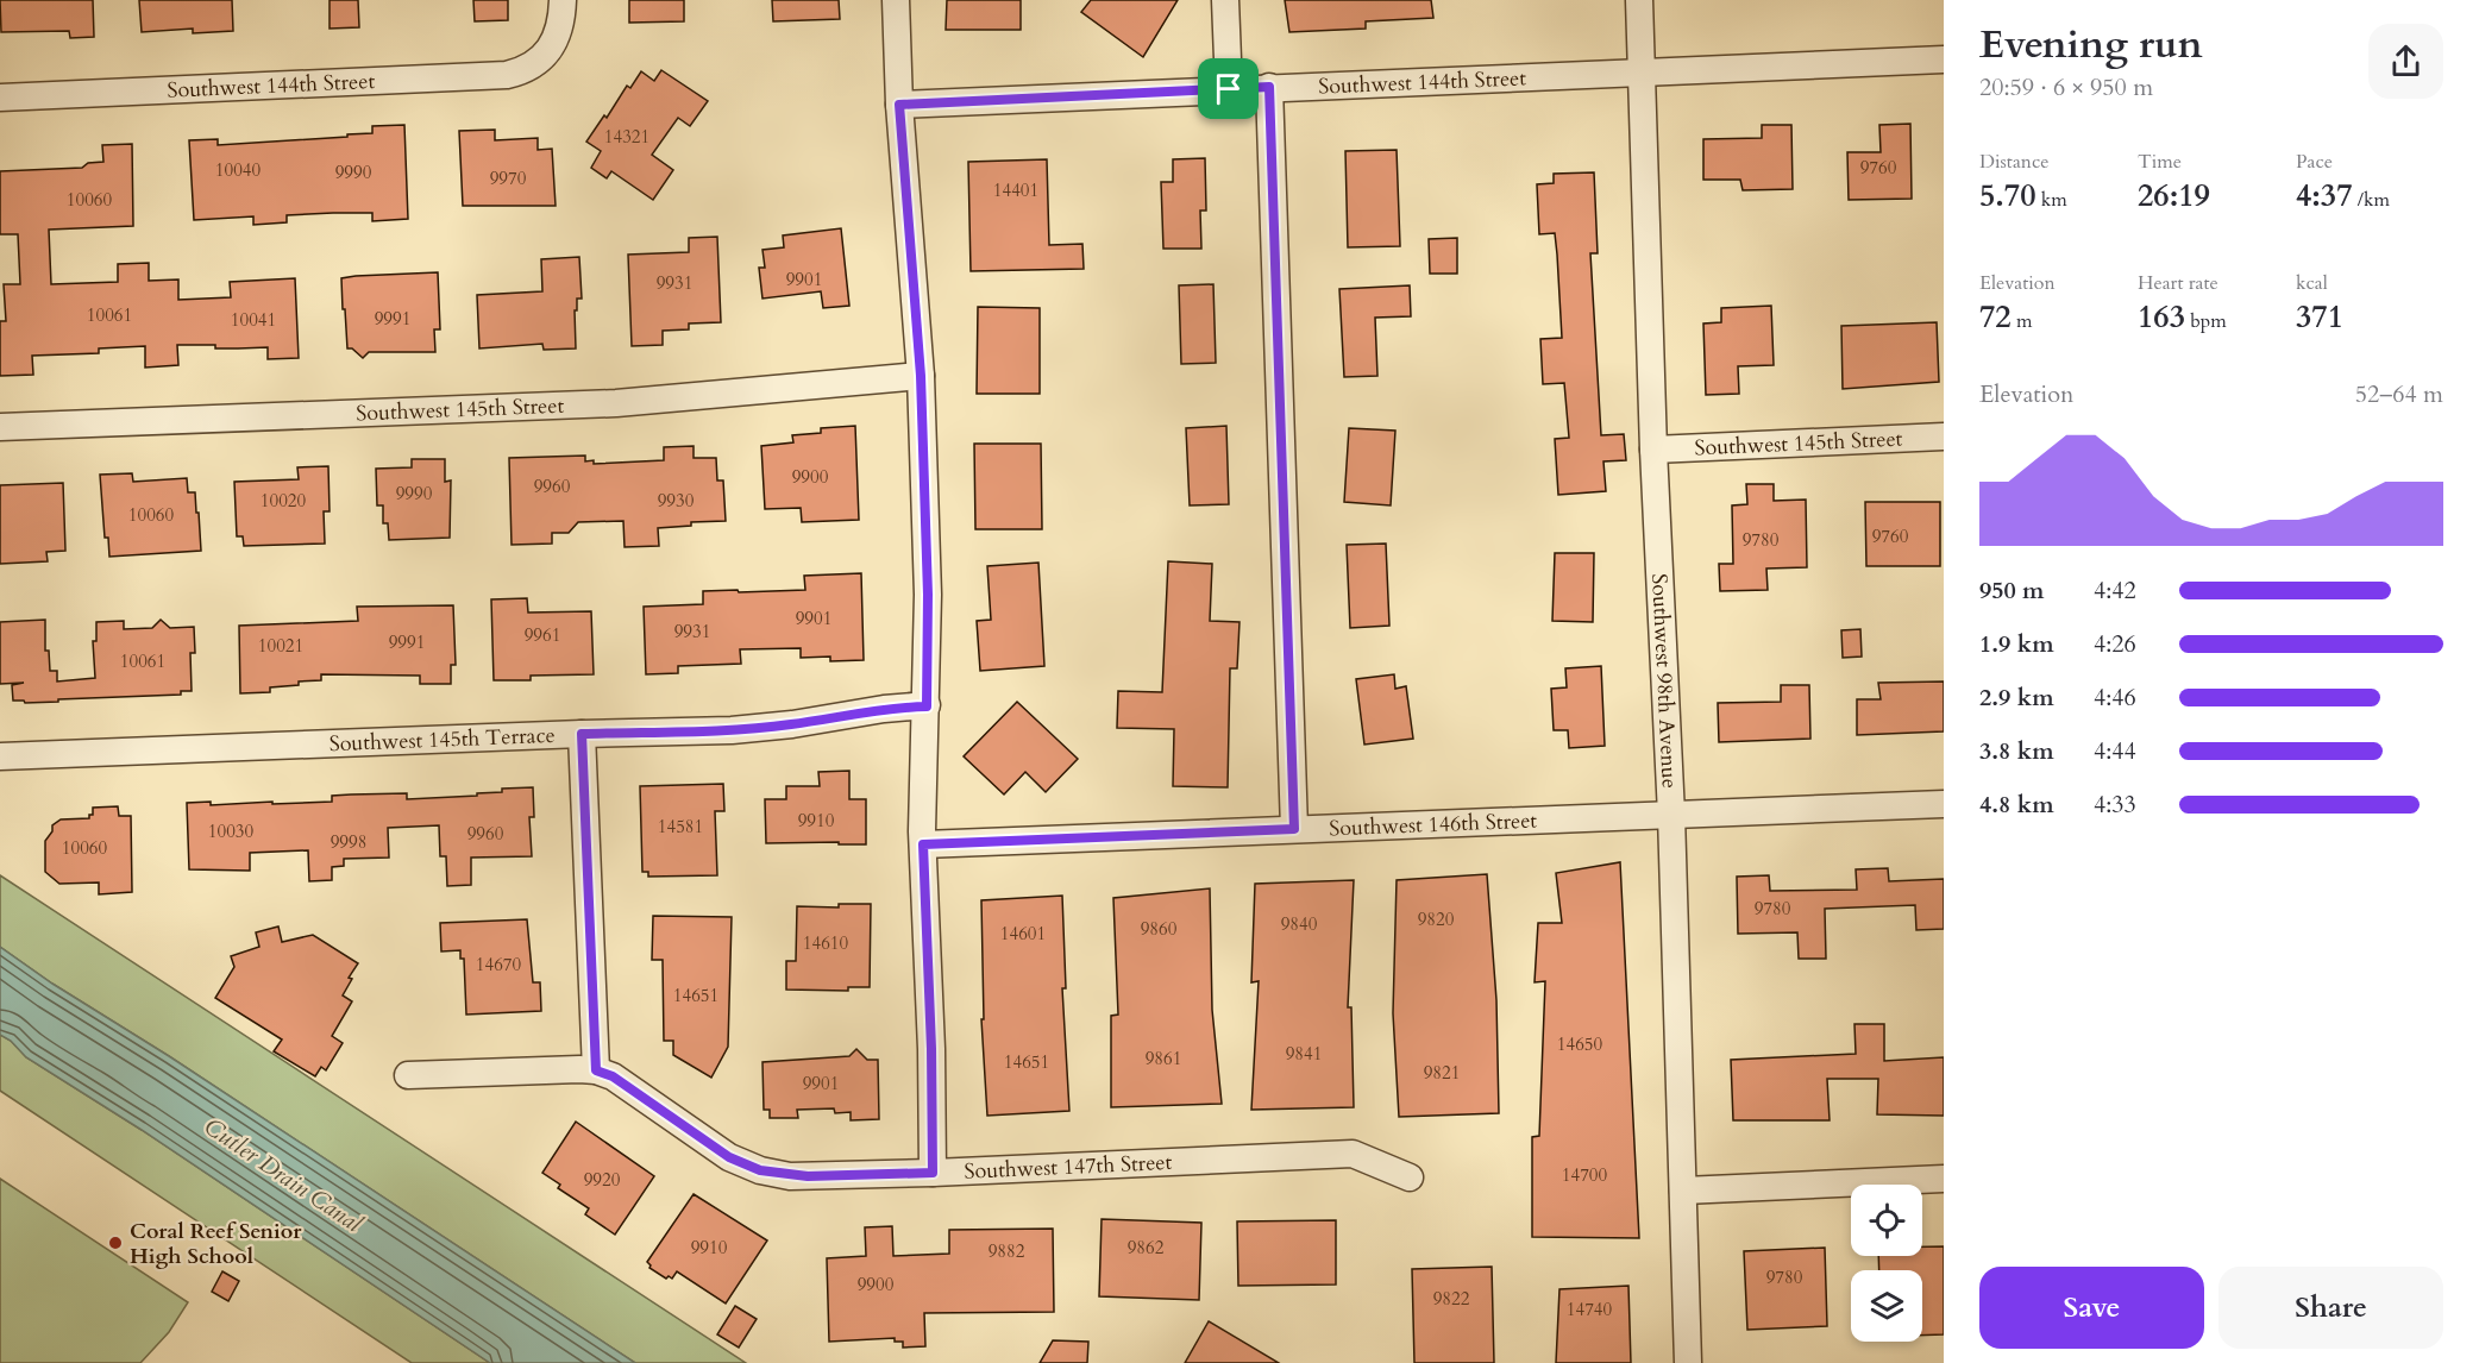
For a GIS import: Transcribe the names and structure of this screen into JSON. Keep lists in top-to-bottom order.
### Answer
{
  "streets": {
    "street": [
      "Southwest 144th Street",
      "Southwest 145th Street",
      "Southwest 98th Avenue",
      "Southwest 145th Terrace",
      "Southwest 146th Street",
      "Southwest 147th Street"
    ]
  },
  "crossings": [
    ["Southwest 144th Street", "Southwest 98th Avenue"],
    ["Southwest 145th Street", "Southwest 98th Avenue"],
    ["Southwest 98th Avenue", "Southwest 146th Street"]
  ],
  "water": ["Cutler Drain Canal"],
  "places": ["Coral Reef Senior High School"],
  "house_numbers": [
    "14321",
    "9760",
    "10040",
    "9990",
    "9970",
    "14401",
    "10060",
    "9901",
    "9931",
    "10061",
    "9991",
    "10041",
    "9900",
    "9960",
    "9990",
    "10020",
    "9930",
    "10060",
    "9760",
    "9780",
    "9901",
    "9931",
    "9961",
    "9991",
    "10021",
    "10061",
    "9910",
    "14581",
    "10030",
    "9960",
    "9998",
    "10060",
    "9780",
    "9820",
    "9840",
    "9860",
    "14601",
    "14610",
    "14670",
    "14651",
    "14650",
    "9841",
    "9861",
    "14651",
    "9821",
    "9901",
    "14700",
    "9920",
    "9910",
    "9862",
    "9882",
    "9780",
    "9900",
    "9822",
    "14740"
  ],
  "page": {
    "heading": ["Evening run", "20:59 · 6 × 950 m"],
    "stats": [
      ["Distance", "5.70 km"],
      ["Time", "26:19"],
      ["Pace", "4:37 /km"],
      ["Elevation", "72 m"],
      ["Heart rate", "163 bpm"],
      ["kcal", "371"]
    ],
    "chart": ["Elevation", "52–64 m"],
    "list": [
      {
        "name": "950 m",
        "note": "4:42"
      },
      {
        "name": "1.9 km",
        "note": "4:26"
      },
      {
        "name": "2.9 km",
        "note": "4:46"
      },
      {
        "name": "3.8 km",
        "note": "4:44"
      },
      {
        "name": "4.8 km",
        "note": "4:33"
      }
    ],
    "buttons": ["Save", "Share"]
  }
}
